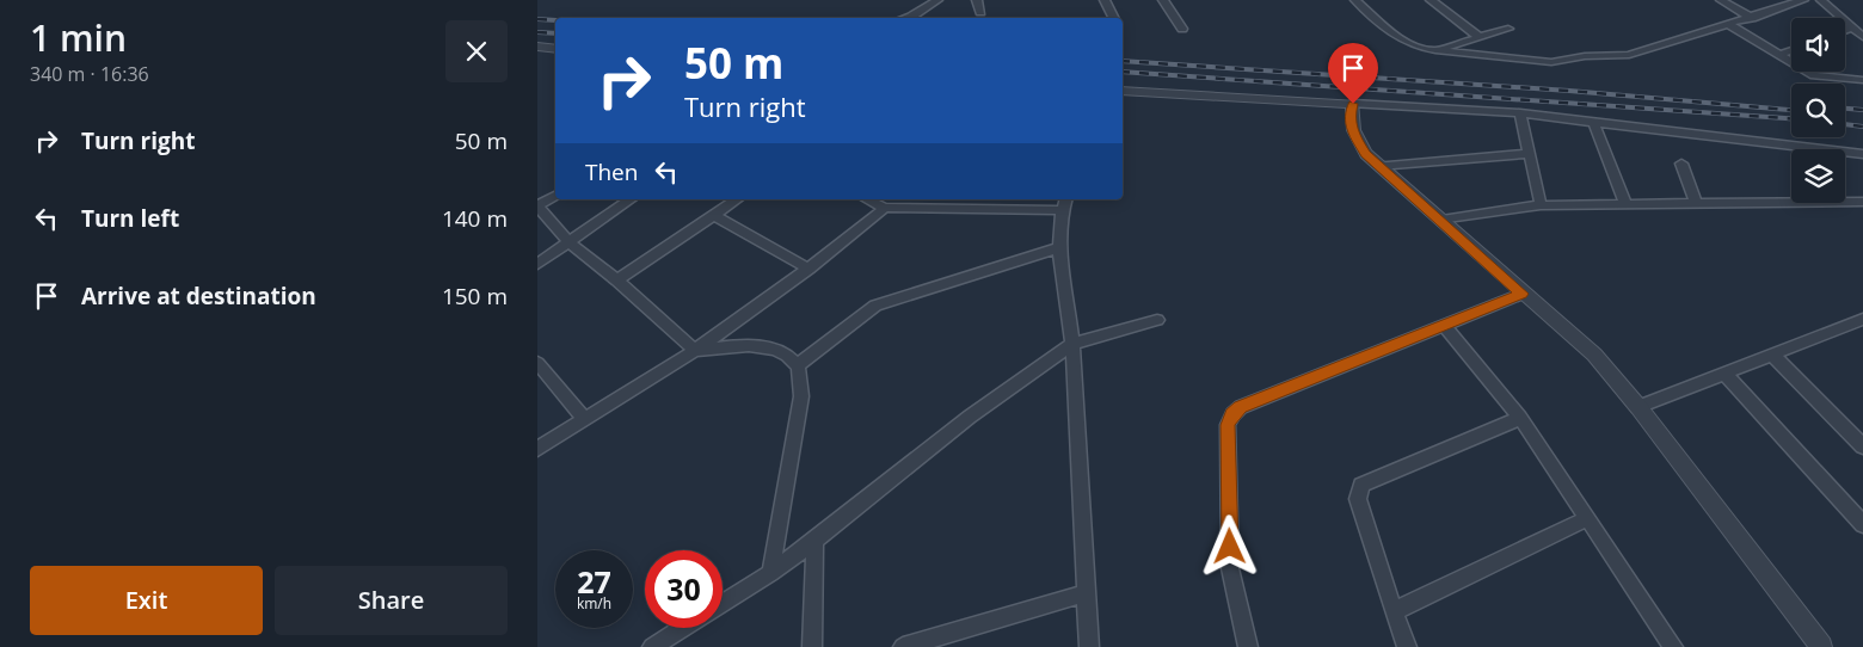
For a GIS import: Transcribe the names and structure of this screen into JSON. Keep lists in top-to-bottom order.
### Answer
{
  "page": {
    "heading": ["1 min", "340 m · 16:36"],
    "turn": ["50 m", "Turn right"],
    "list": [
      {
        "name": "Turn right",
        "value": "50 m"
      },
      {
        "name": "Turn left",
        "value": "140 m"
      },
      {
        "name": "Arrive at destination",
        "value": "150 m"
      }
    ],
    "then": "Then",
    "speed": "27 km/h",
    "limit": "30",
    "buttons": ["Exit", "Share"]
  }
}
